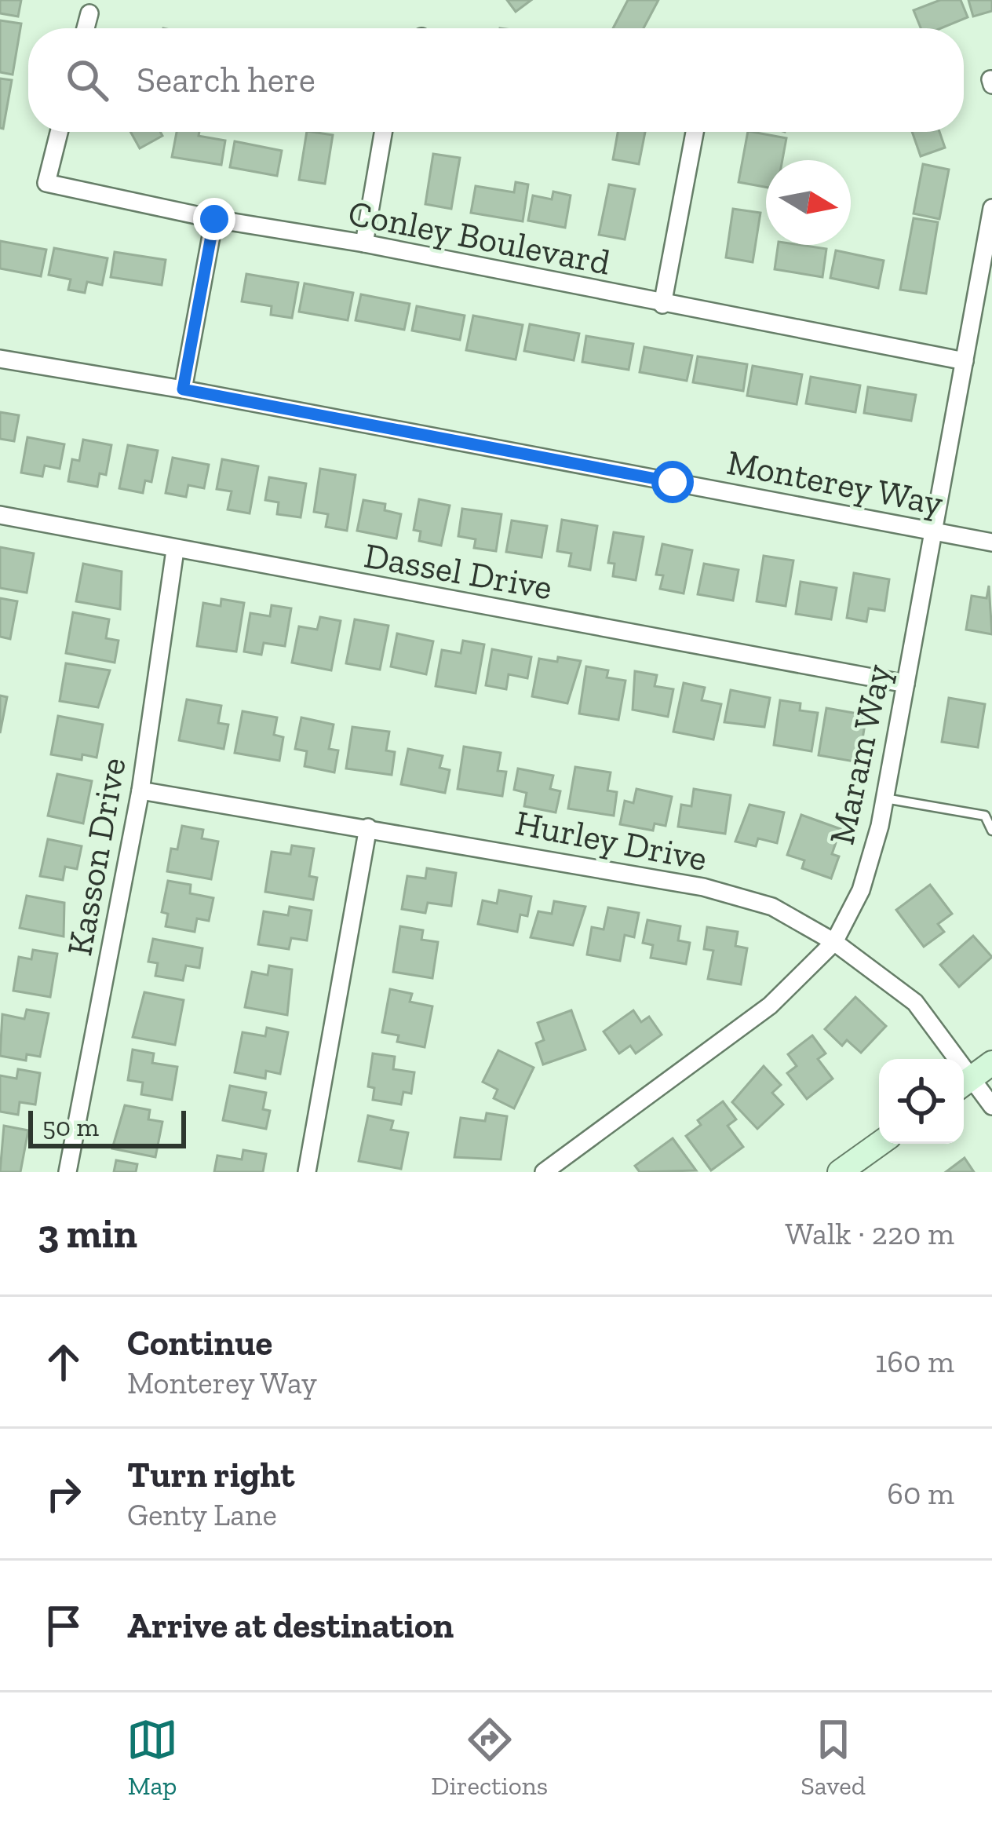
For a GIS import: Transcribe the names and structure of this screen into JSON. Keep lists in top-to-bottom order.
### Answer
{
  "streets": {
    "street": [
      "Conley Boulevard",
      "Monterey Way",
      "Dassel Drive",
      "Maram Way",
      "Hurley Drive",
      "Kasson Drive"
    ]
  },
  "crossings": [
    ["Conley Boulevard", "Maram Way"],
    ["Monterey Way", "Maram Way"],
    ["Dassel Drive", "Maram Way"],
    ["Dassel Drive", "Kasson Drive"],
    ["Maram Way", "Hurley Drive"],
    ["Hurley Drive", "Kasson Drive"]
  ],
  "scale_bar": "50 m",
  "north": "right",
  "page": {
    "search": "Search here",
    "scale": "50 m",
    "heading": ["3 min", "Walk · 220 m"],
    "list": [
      ["Continue", "Monterey Way", "160 m"],
      ["Turn right", "Genty Lane", "60 m"],
      "Arrive at destination"
    ],
    "nav": ["Map", "Directions", "Saved"]
  }
}
